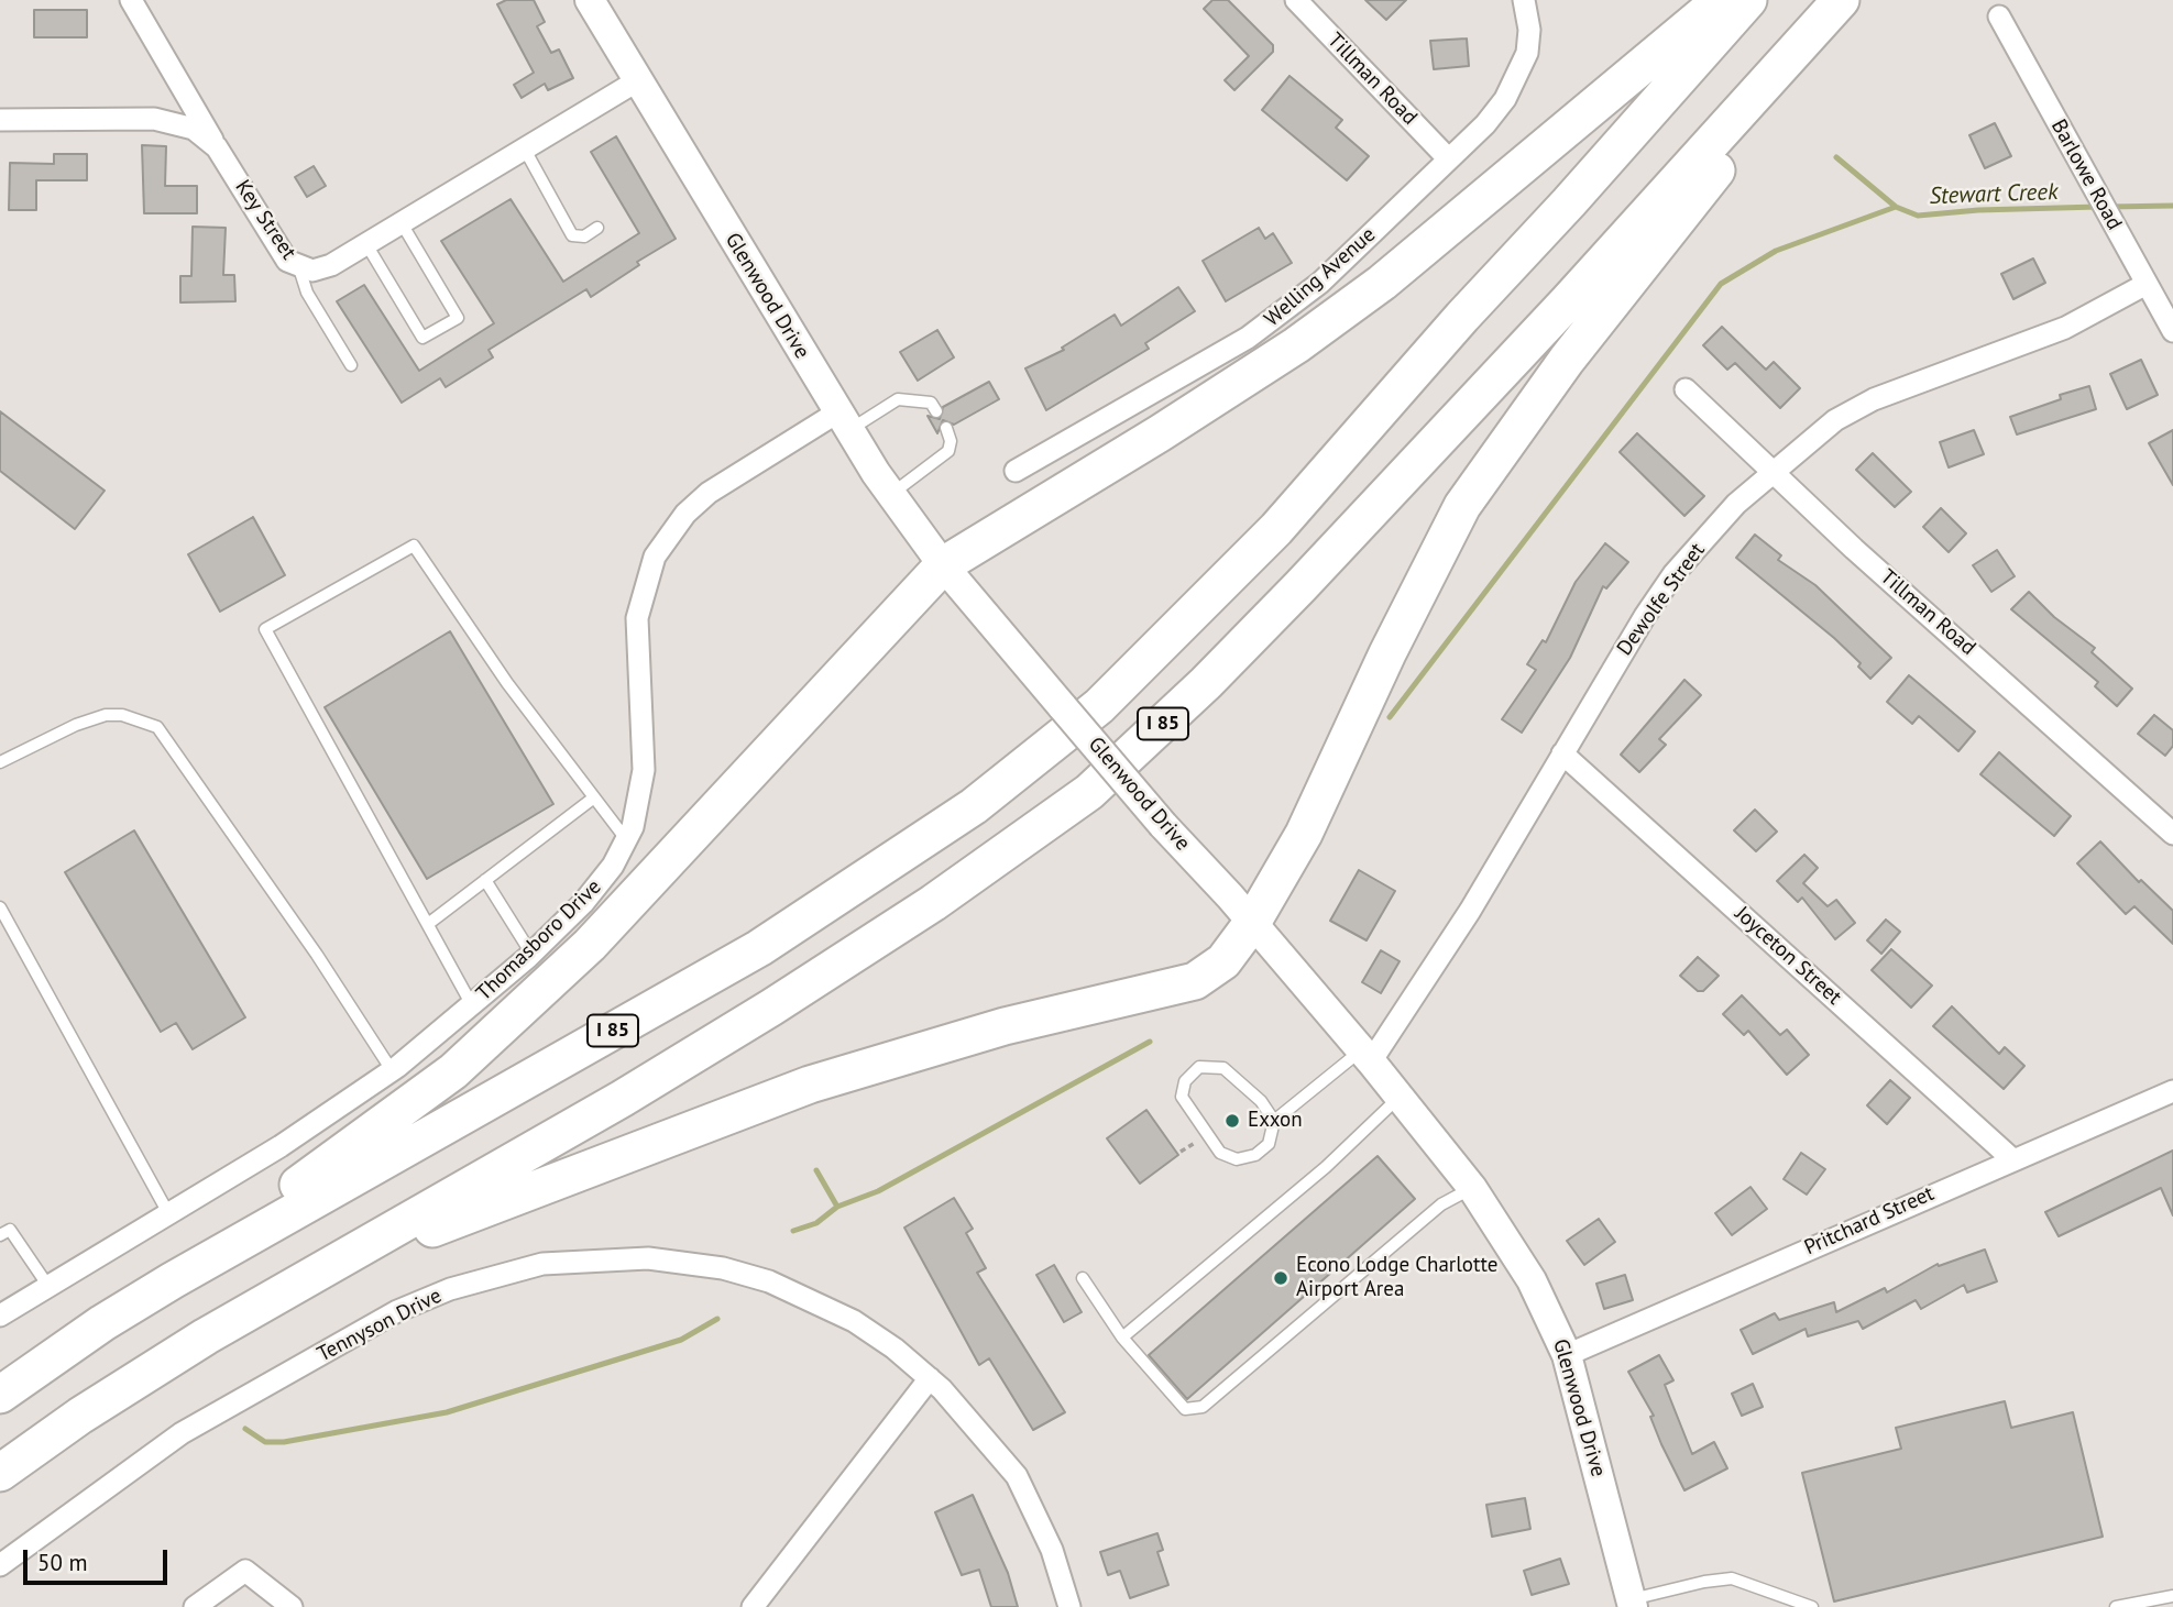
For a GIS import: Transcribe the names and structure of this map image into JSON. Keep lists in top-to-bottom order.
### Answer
{
  "streets": {
    "highway": ["I 85"],
    "street": [
      "Tillman Road",
      "Barlowe Road",
      "Key Street",
      "Welling Avenue",
      "Glenwood Drive",
      "Dewolfe Street",
      "Thomasboro Drive",
      "Joyceton Street",
      "Pritchard Street",
      "Tennyson Drive"
    ]
  },
  "crossings": [
    ["Tillman Road", "Welling Avenue"],
    ["Tillman Road", "Dewolfe Street"],
    ["Barlowe Road", "Dewolfe Street"],
    ["Key Street", "Glenwood Drive"],
    ["Glenwood Drive", "Dewolfe Street"],
    ["Glenwood Drive", "Thomasboro Drive"],
    ["Glenwood Drive", "Pritchard Street"],
    ["Dewolfe Street", "Joyceton Street"],
    ["Joyceton Street", "Pritchard Street"]
  ],
  "water": ["Stewart Creek"],
  "places": ["Exxon", "Econo Lodge Charlotte Airport Area"],
  "scale_bar": "50 m"
}
